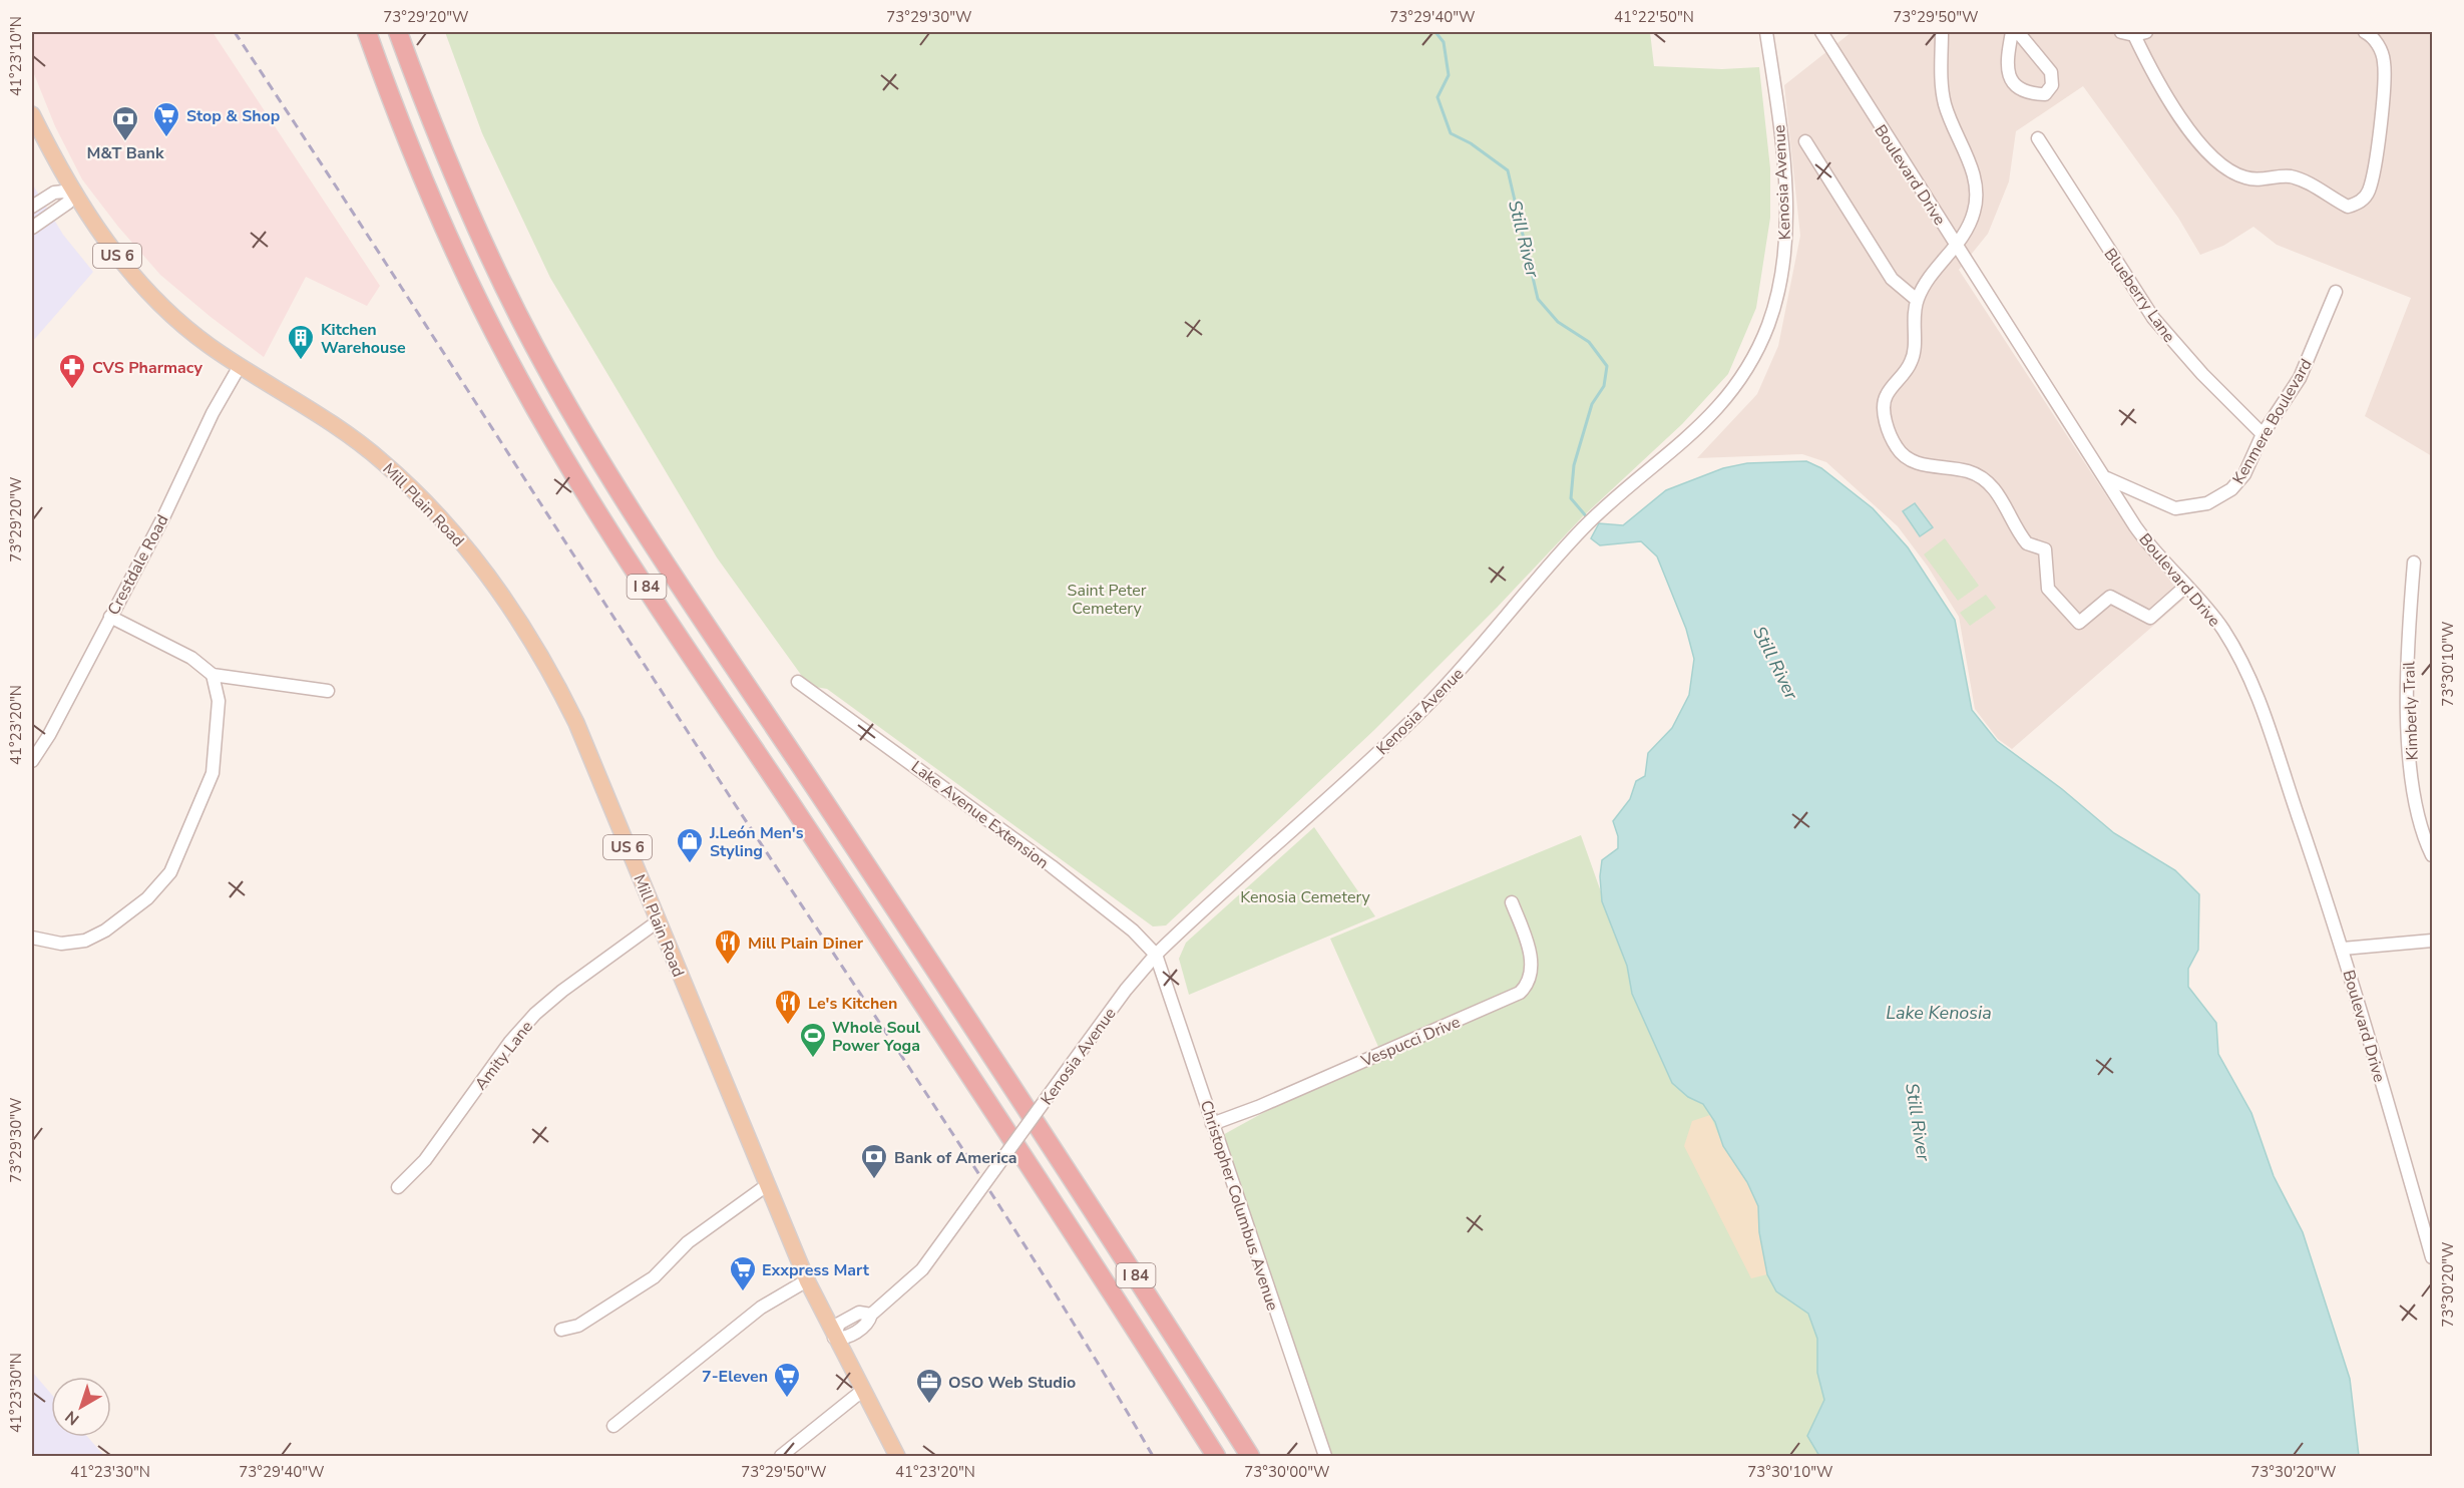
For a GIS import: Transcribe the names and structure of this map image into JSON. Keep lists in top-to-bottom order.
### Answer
{
  "streets": {
    "highway": ["I 84"],
    "main road": ["US 6", "Mill Plain Road"],
    "street": [
      "Boulevard Drive",
      "Kenosia Avenue",
      "Blueberry Lane",
      "Kenmere Boulevard",
      "Crestdale Road",
      "Kimberly Trail",
      "Lake Avenue Extension",
      "Vespucci Drive",
      "Amity Lane",
      "Christopher Columbus Avenue"
    ]
  },
  "crossings": [
    ["Boulevard Drive", "Kenmere Boulevard"],
    ["Kenosia Avenue", "Mill Plain Road"],
    ["Kenosia Avenue", "Lake Avenue Extension"],
    ["Kenosia Avenue", "Christopher Columbus Avenue"],
    ["US 6", "Mill Plain Road"],
    ["US 6", "Crestdale Road"],
    ["Blueberry Lane", "Kenmere Boulevard"],
    ["Mill Plain Road", "Crestdale Road"],
    ["Mill Plain Road", "Amity Lane"],
    ["Lake Avenue Extension", "Christopher Columbus Avenue"],
    ["Vespucci Drive", "Christopher Columbus Avenue"]
  ],
  "water": ["Still River", "Lake Kenosia"],
  "parks": ["Saint Peter Cemetery", "Kenosia Cemetery"],
  "places": {
    "supermarket": ["Stop & Shop", "Exxpress Mart", "7-Eleven"],
    "bank": ["M&T Bank", "Bank of America"],
    "building": ["Kitchen Warehouse"],
    "pharmacy": ["CVS Pharmacy"],
    "shop": ["J.León Men's Styling"],
    "restaurant": ["Mill Plain Diner", "Le's Kitchen"],
    "sports": ["Whole Soul Power Yoga"],
    "office": ["OSO Web Studio"]
  },
  "north": "bottom left",
  "coordinates": [
    "73°29'20\"W",
    "73°29'30\"W",
    "73°29'40\"W",
    "41°22'50\"N",
    "73°29'50\"W",
    "41°23'10\"N",
    "73°30'10\"W",
    "41°23'20\"N",
    "73°30'20\"W",
    "41°23'30\"N",
    "73°30'00\"W"
  ]
}
